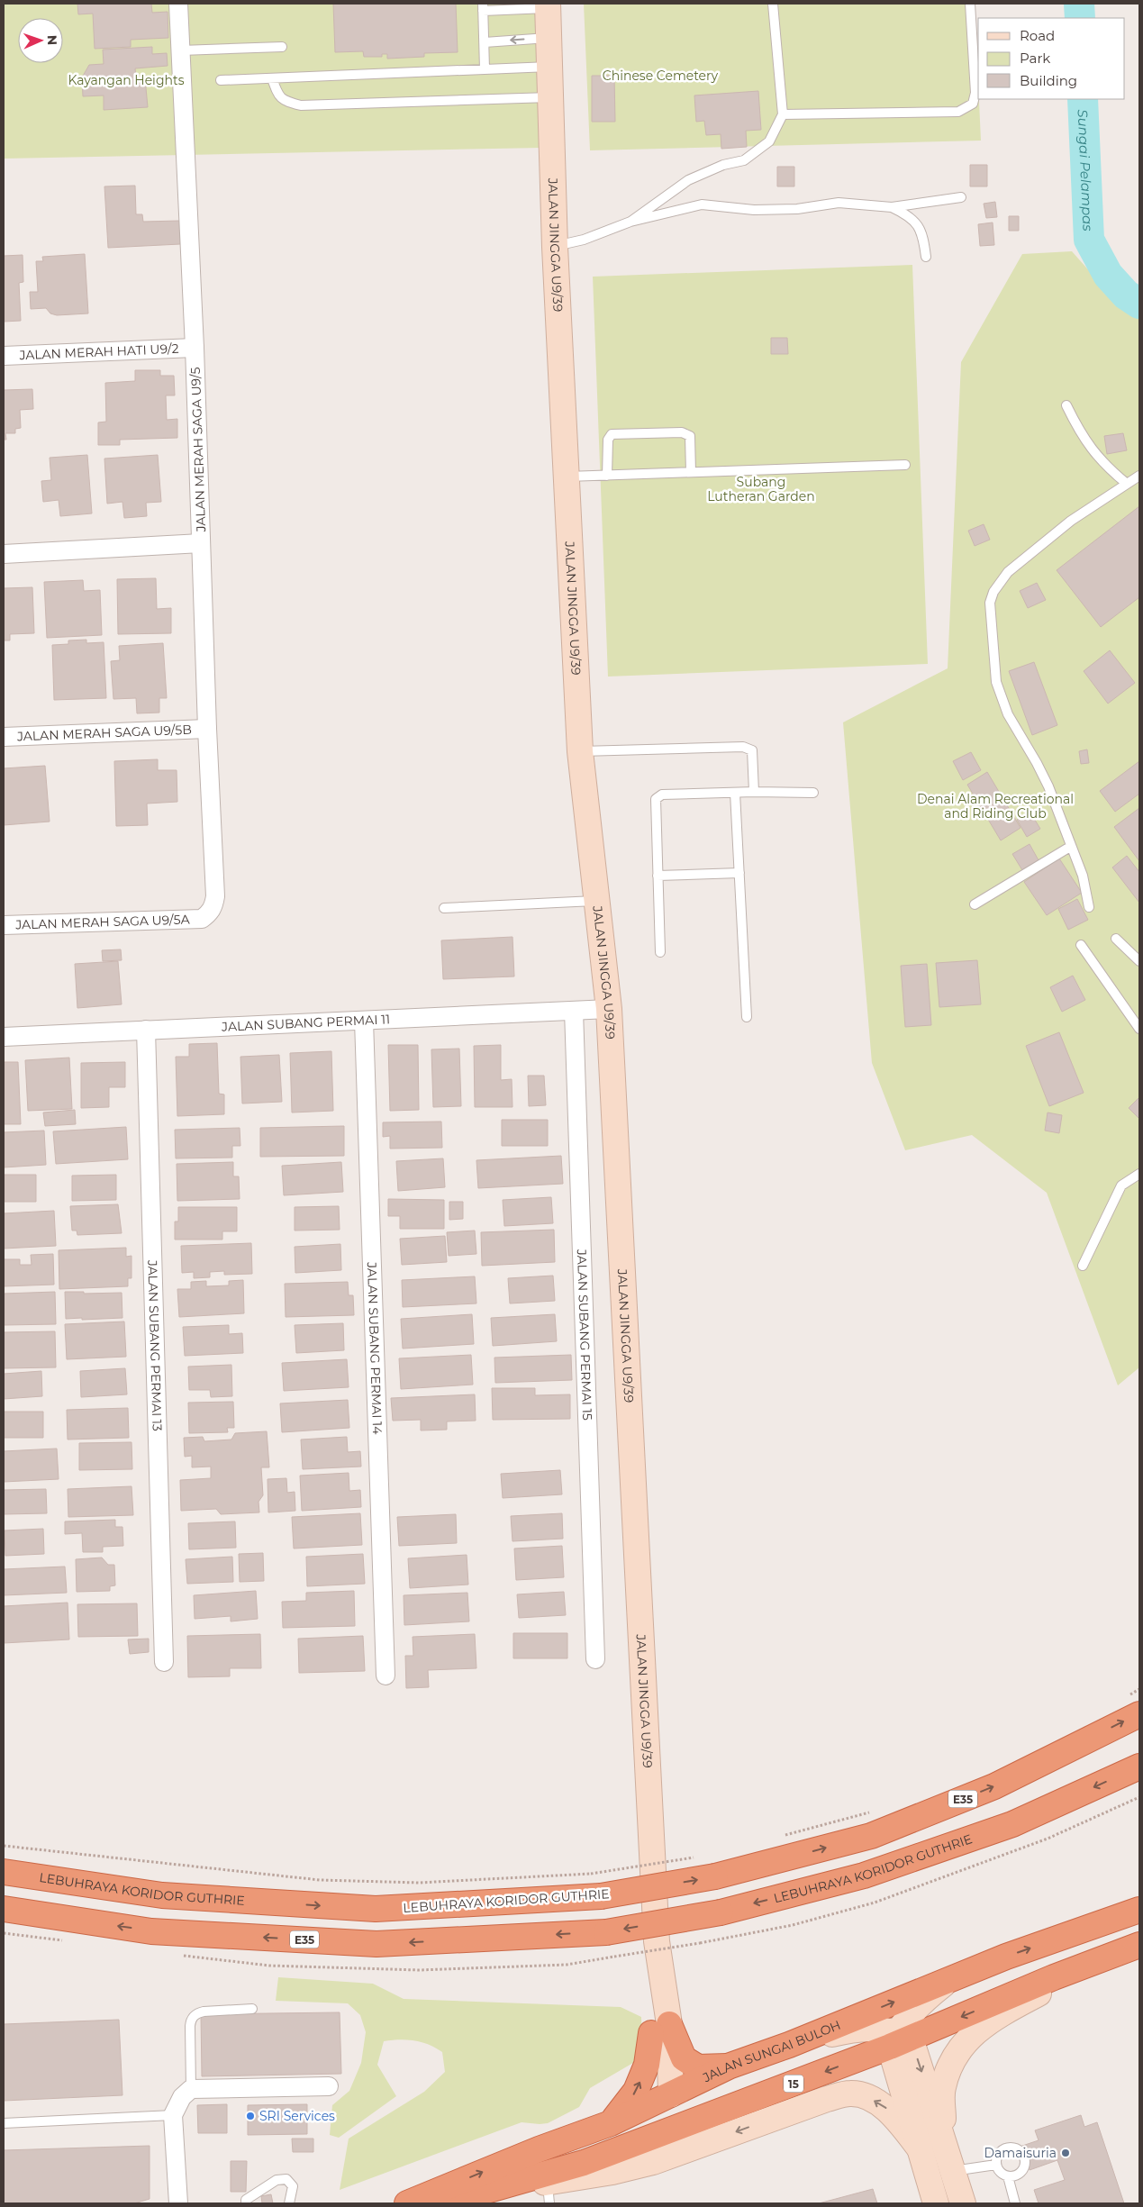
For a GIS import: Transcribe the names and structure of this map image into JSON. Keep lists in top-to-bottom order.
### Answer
{
  "streets": {
    "highway": [
      "E35",
      "LEBUHRAYA KORIDOR GUTHRIE",
      "JALAN SUNGAI BULOH",
      "15"
    ],
    "street": [
      "JALAN JINGGA U9/39",
      "JALAN MERAH HATI U9/2",
      "JALAN MERAH SAGA U9/5",
      "JALAN MERAH SAGA U9/5B",
      "JALAN MERAH SAGA U9/5A",
      "JALAN SUBANG PERMAI 11",
      "JALAN SUBANG PERMAI 15",
      "JALAN SUBANG PERMAI 13",
      "JALAN SUBANG PERMAI 14"
    ]
  },
  "crossings": [
    ["JALAN JINGGA U9/39", "JALAN SUBANG PERMAI 11"],
    ["JALAN JINGGA U9/39", "JALAN SUNGAI BULOH"],
    ["JALAN MERAH HATI U9/2", "JALAN MERAH SAGA U9/5"],
    ["JALAN MERAH SAGA U9/5", "JALAN MERAH SAGA U9/5B"],
    ["JALAN MERAH SAGA U9/5", "JALAN MERAH SAGA U9/5A"],
    ["JALAN SUBANG PERMAI 11", "JALAN SUBANG PERMAI 15"],
    ["JALAN SUBANG PERMAI 11", "JALAN SUBANG PERMAI 13"],
    ["JALAN SUBANG PERMAI 11", "JALAN SUBANG PERMAI 14"]
  ],
  "water": ["Sungai Pelampas"],
  "parks": [
    "Chinese Cemetery",
    "Kayangan Heights",
    "Subang Lutheran Garden",
    "Denai Alam Recreational and Riding Club"
  ],
  "places": ["SRI Services", "Damaisuria"],
  "legend": ["Road", "Park", "Building"],
  "north": "right"
}
